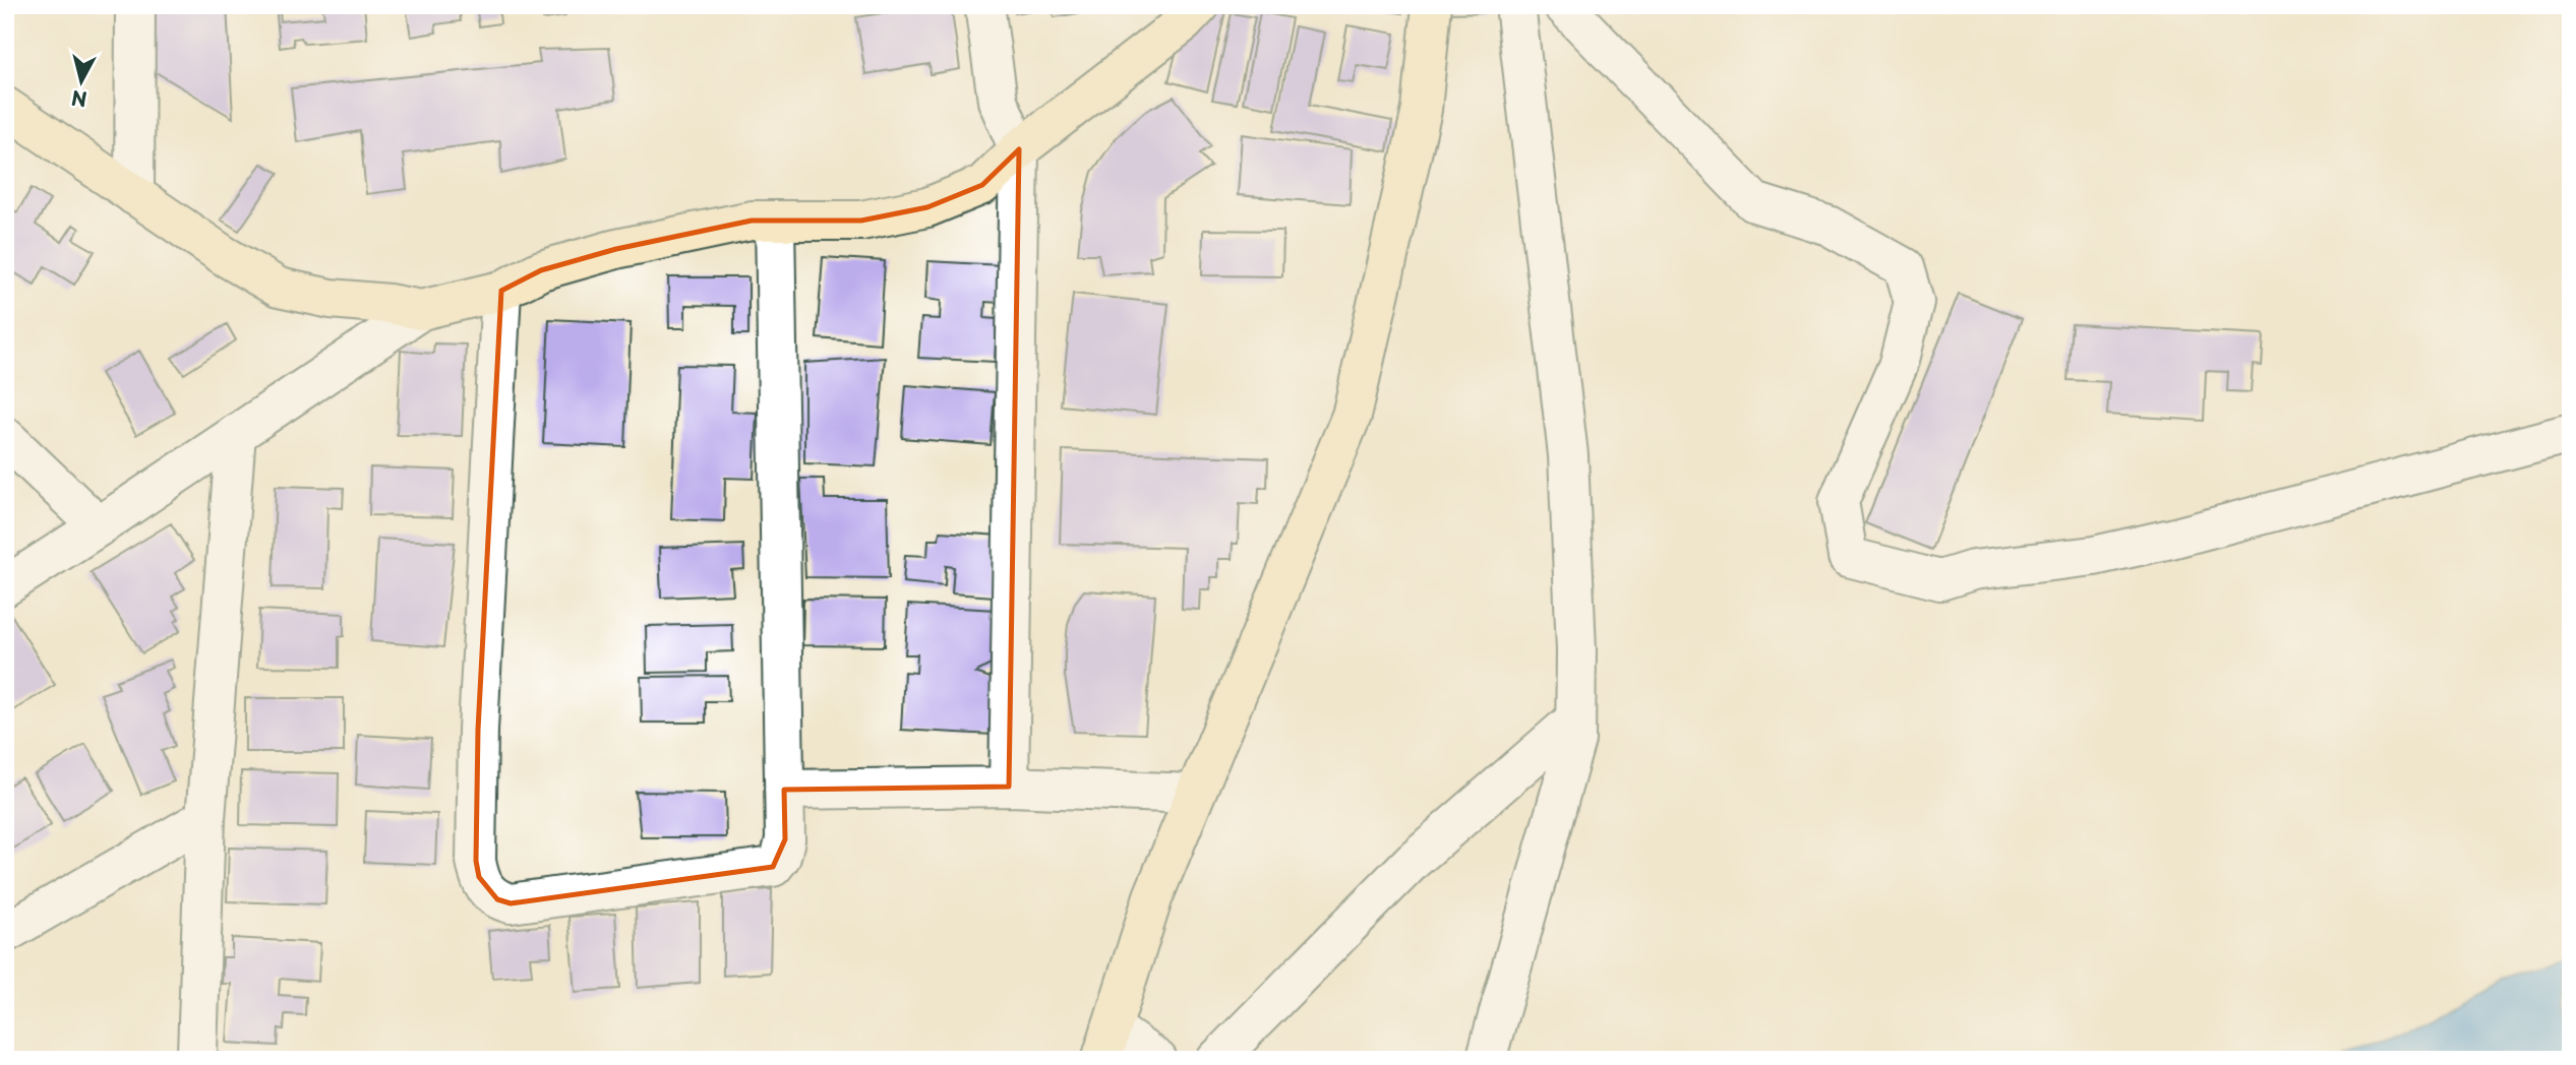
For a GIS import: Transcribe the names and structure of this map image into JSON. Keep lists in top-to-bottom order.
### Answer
{
  "north": "bottom"
}
